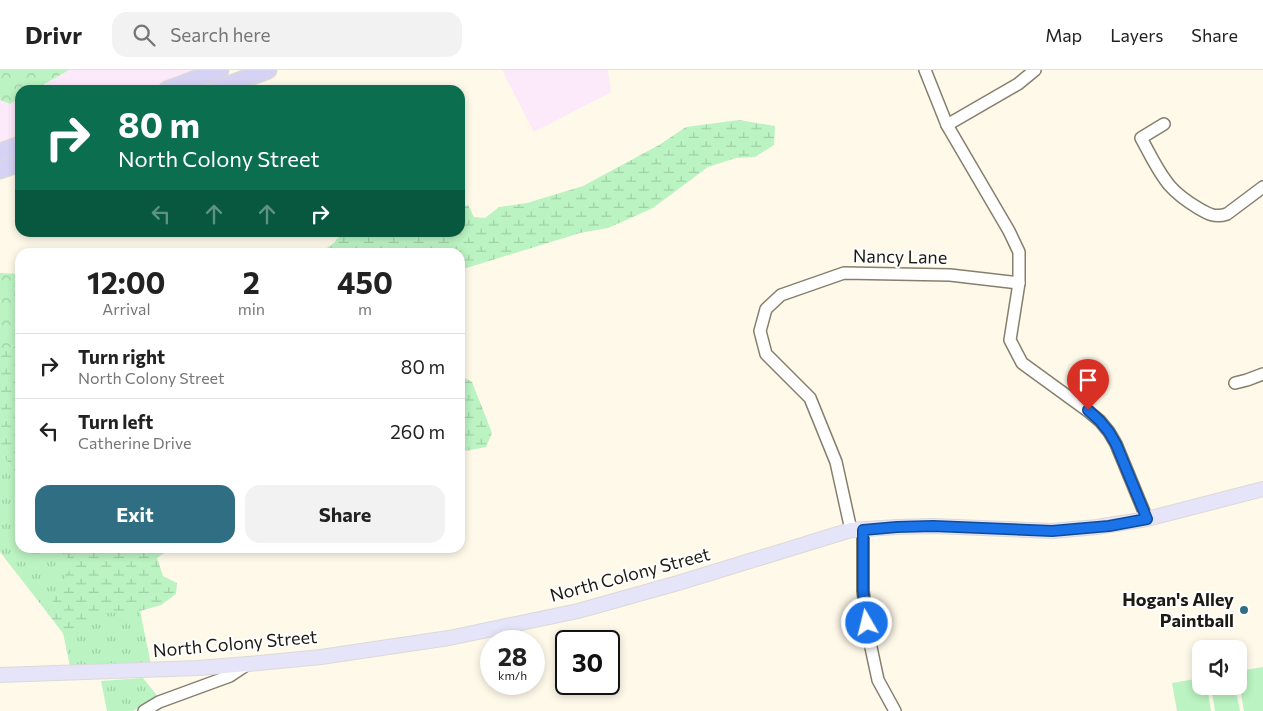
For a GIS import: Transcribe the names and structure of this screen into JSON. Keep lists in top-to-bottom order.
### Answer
{
  "streets": {
    "main road": ["North Colony Street"],
    "street": ["Nancy Lane"]
  },
  "crossings": [
    ["Nancy Lane", "North Colony Street"]
  ],
  "places": ["Hogan's Alley Paintball"],
  "page": {
    "header": "Drivr",
    "search": "Search here",
    "nav": ["Map", "Layers", "Share"],
    "turn": ["80 m", "North Colony Street"],
    "eta": [
      "12:00",
      "Arrival",
      "2",
      "min",
      "450",
      "m"
    ],
    "list": [
      {
        "name": "Turn right",
        "note": "North Colony Street",
        "value": "80 m"
      },
      {
        "name": "Turn left",
        "note": "Catherine Drive",
        "value": "260 m"
      }
    ],
    "buttons": ["Exit", "Share"],
    "speed": "28 km/h",
    "limit": "30"
  }
}
